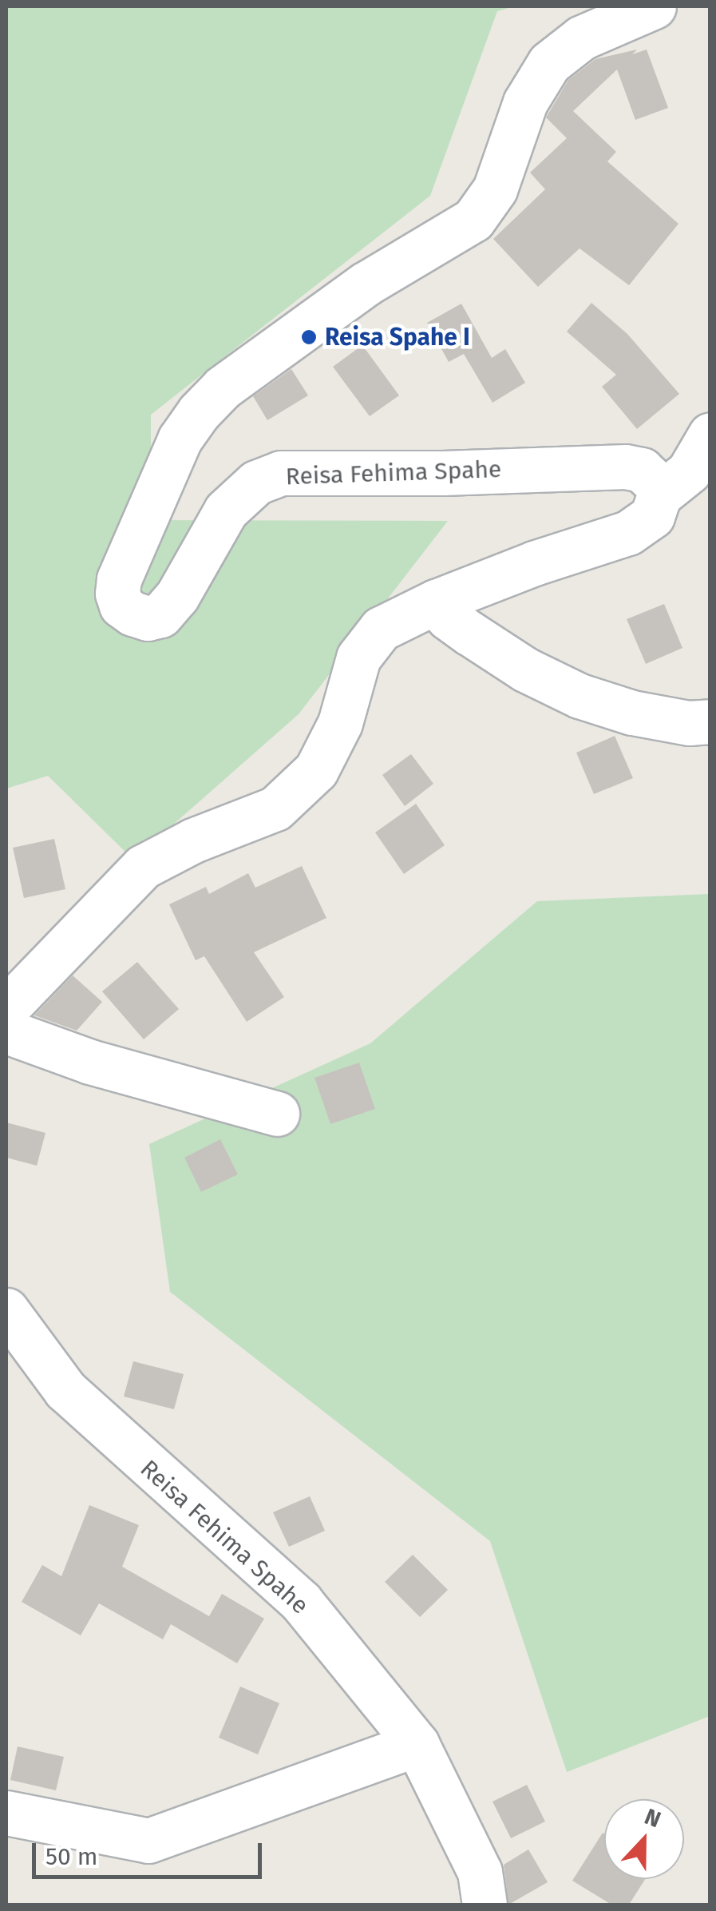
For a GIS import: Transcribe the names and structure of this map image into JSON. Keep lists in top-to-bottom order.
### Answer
{
  "streets": {
    "street": ["Reisa Fehima Spahe"]
  },
  "places": ["Reisa Spahe I"],
  "scale_bar": "50 m",
  "north": "top"
}
